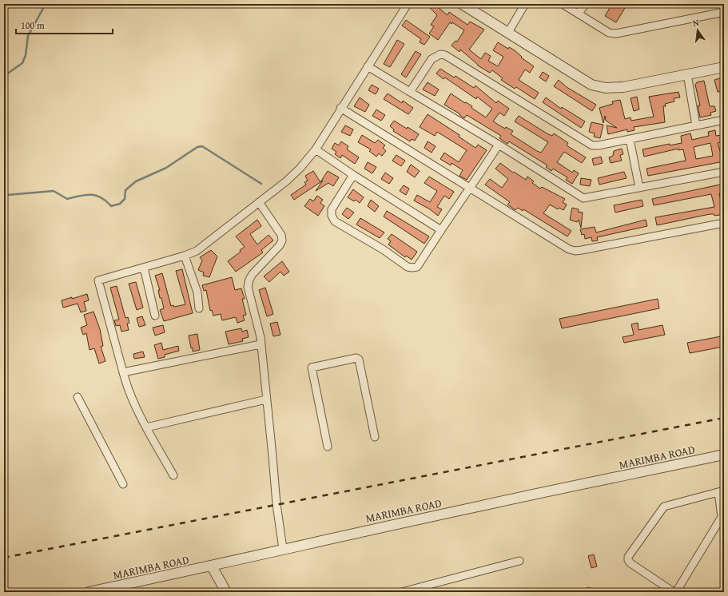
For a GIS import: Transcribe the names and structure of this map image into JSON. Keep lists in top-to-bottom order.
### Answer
{
  "streets": {
    "street": ["MARIMBA ROAD"]
  },
  "scale_bar": "100 m",
  "north": "top"
}
